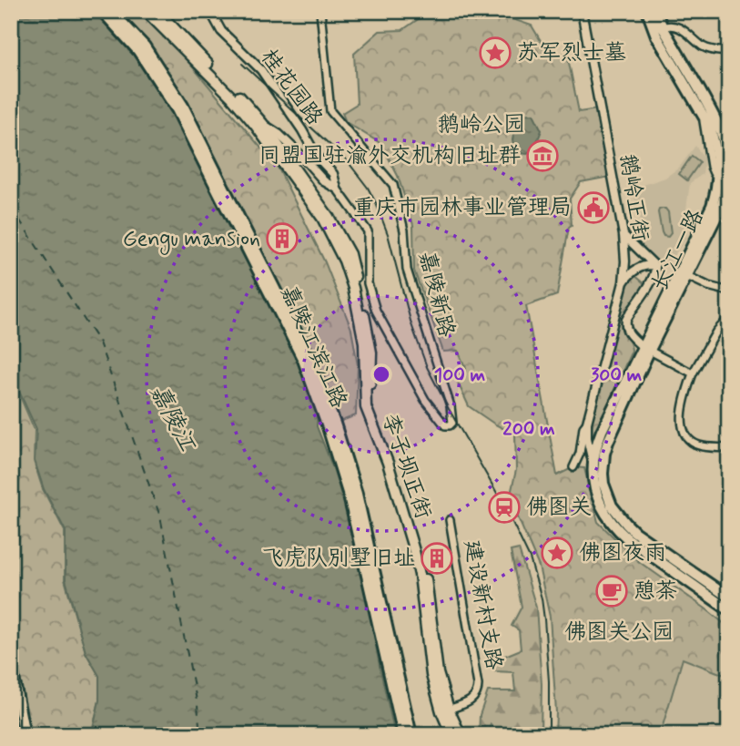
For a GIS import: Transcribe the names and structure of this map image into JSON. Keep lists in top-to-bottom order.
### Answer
{
  "streets": {
    "main road": ["长江一路", "嘉陵江滨江路", "李子坝正街"],
    "street": [
      "桂花园路",
      "鹅岭正街",
      "嘉陵新路",
      "建设新村支路"
    ]
  },
  "crossings": [
    ["桂花园路", "嘉陵新路"],
    ["鹅岭正街", "长江一路"],
    ["嘉陵新路", "李子坝正街"],
    ["李子坝正街", "建设新村支路"]
  ],
  "water": ["嘉陵江"],
  "parks": ["鹅岭公园", "佛图关公园"],
  "places": {
    "place": ["苏军烈士墓", "佛图夜雨"],
    "museum": ["同盟国驻渝外交机构旧址群"],
    "public building": ["重庆市园林事业管理局"],
    "building": ["Gengu mansion", "飞虎队别墅旧址"],
    "station": ["佛图关"],
    "cafe": ["憩茶"]
  },
  "rings": ["100 m", "300 m", "200 m"]
}
